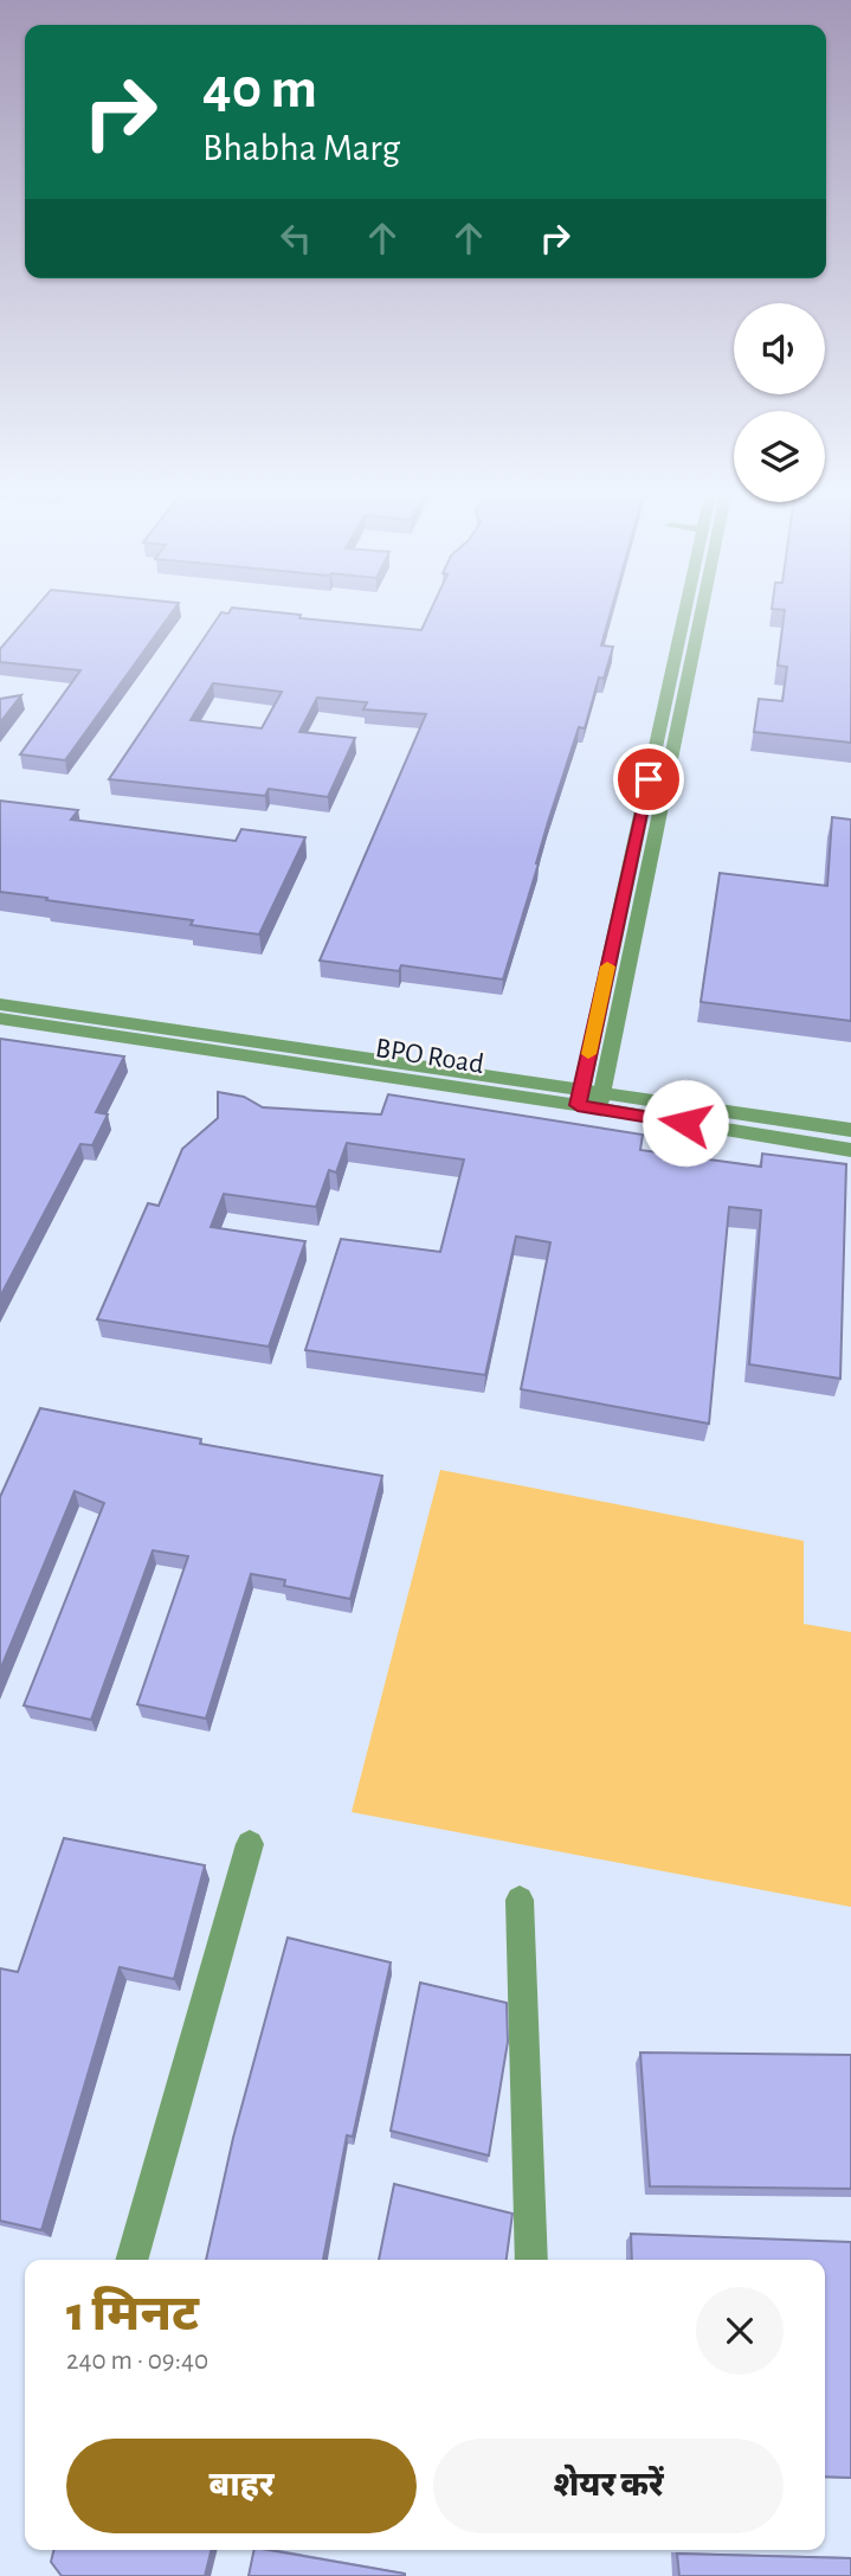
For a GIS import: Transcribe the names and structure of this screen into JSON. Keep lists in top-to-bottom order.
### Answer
{
  "streets": {
    "street": ["BPO Road"]
  },
  "page": {
    "turn": ["40 m", "Bhabha Marg"],
    "heading": ["1 मिनट", "240 m · 09:40"],
    "buttons": ["बाहर", "शेयर करें"]
  }
}
